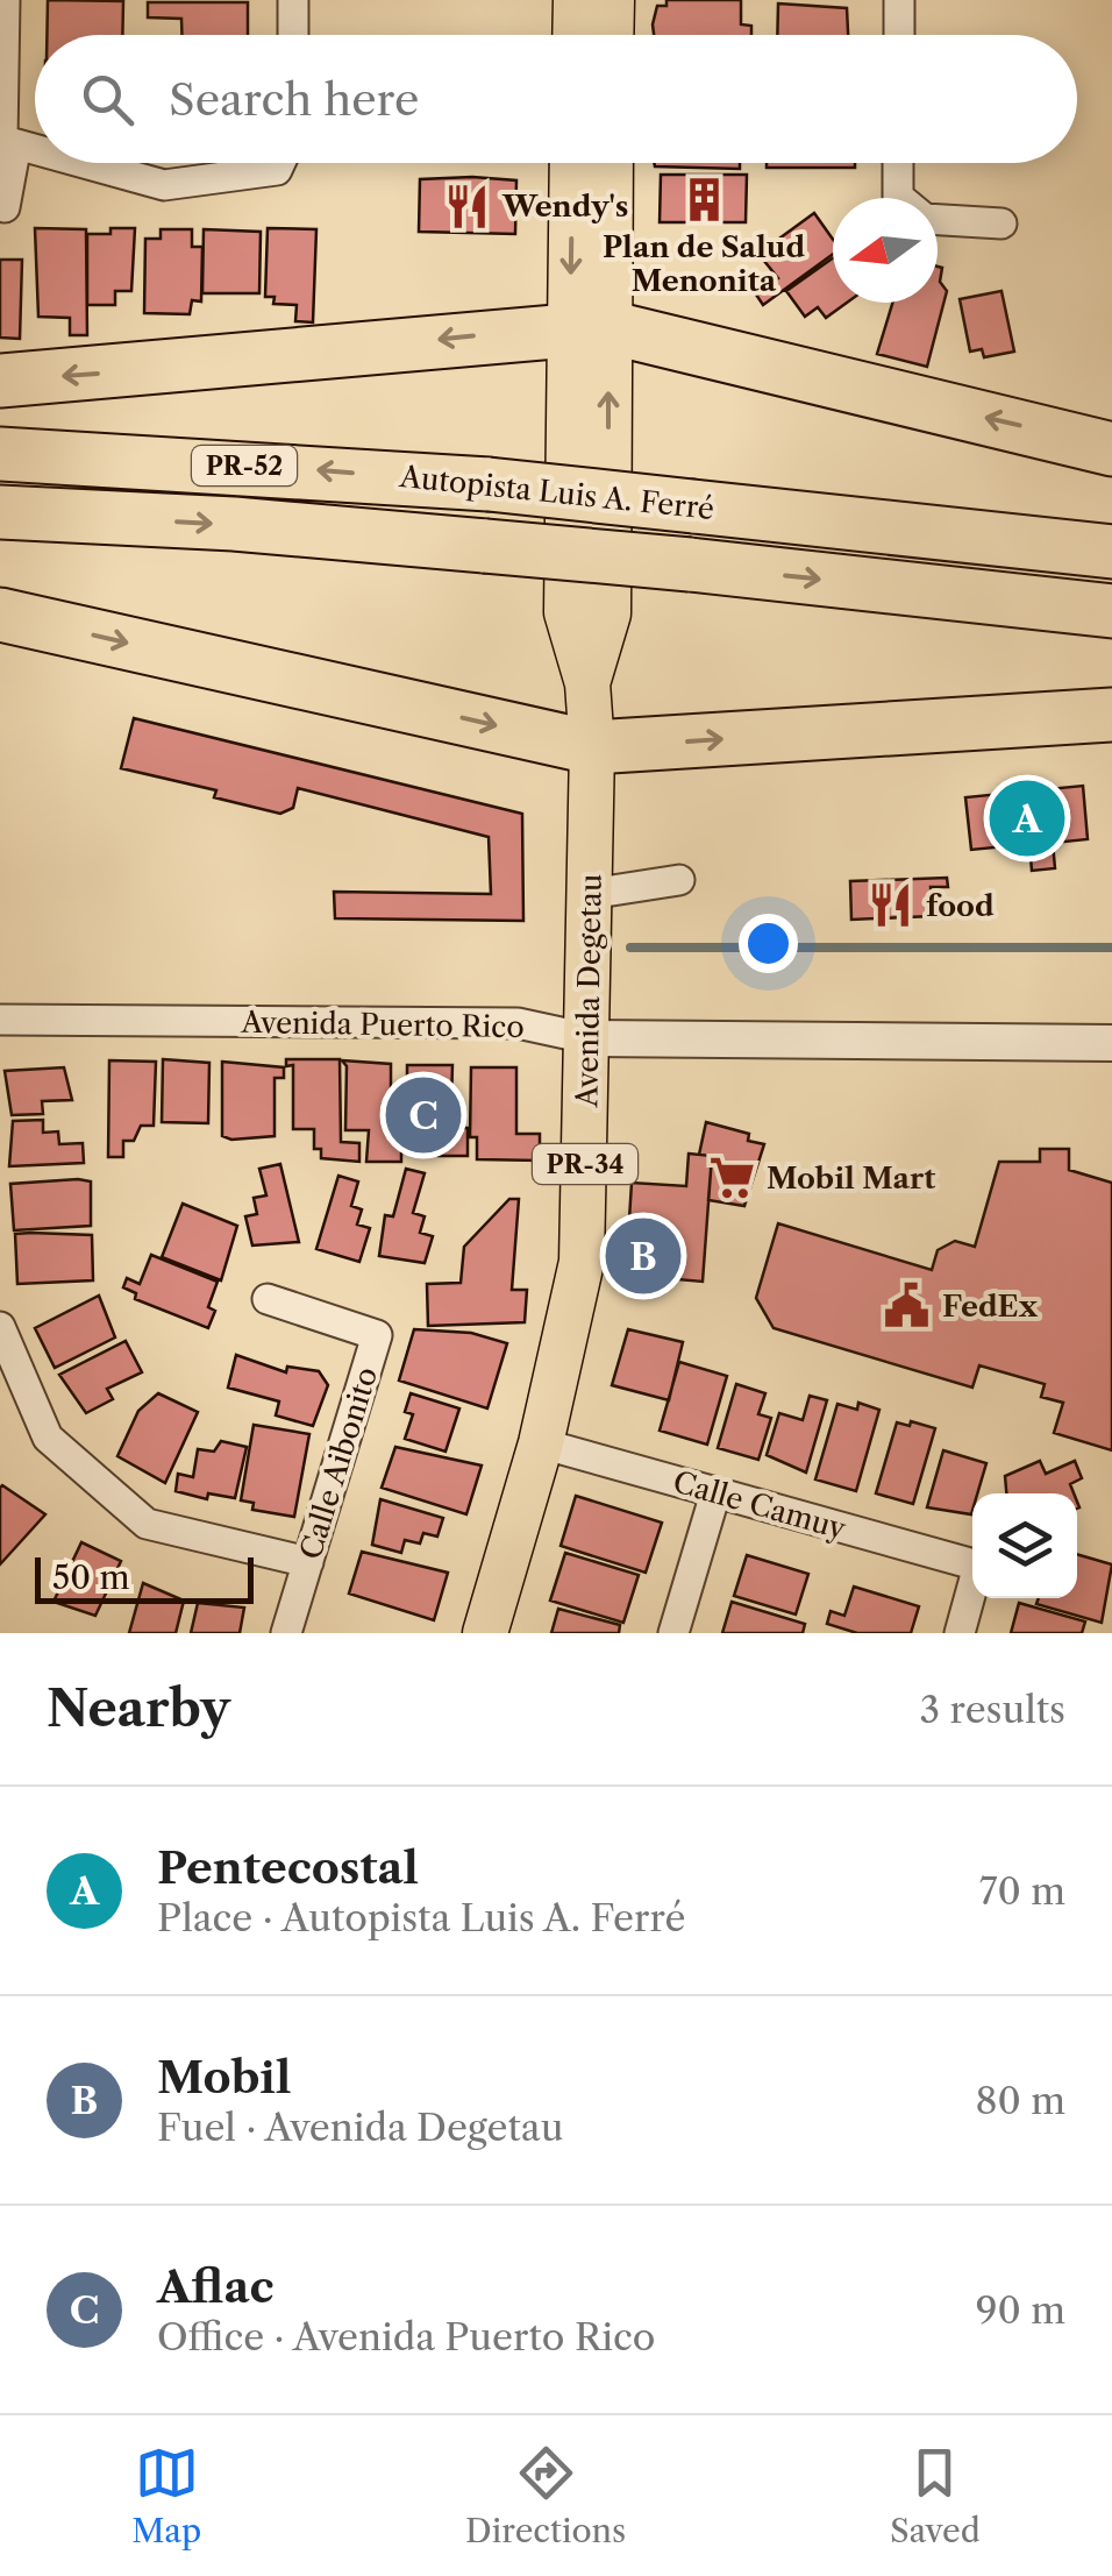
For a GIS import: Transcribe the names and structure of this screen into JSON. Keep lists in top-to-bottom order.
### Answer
{
  "streets": {
    "highway": ["PR-52", "Autopista Luis A. Ferré"],
    "main road": ["Avenida Degetau", "PR-34"],
    "street": ["Avenida Puerto Rico", "Calle Aibonito", "Calle Camuy"]
  },
  "crossings": [
    ["Avenida Degetau", "Avenida Puerto Rico"],
    ["Avenida Degetau", "Calle Camuy"]
  ],
  "places": {
    "building": ["Plan de Salud Menonita"],
    "restaurant": ["Wendy's", "food"],
    "supermarket": ["Mobil Mart"],
    "public building": ["FedEx"]
  },
  "scale_bar": "50 m",
  "north": "left",
  "page": {
    "search": "Search here",
    "pins": ["A", "C", "B"],
    "scale": "50 m",
    "heading": ["Nearby", "3 results"],
    "list": [
      {
        "mark": "A",
        "name": "Pentecostal",
        "note": "Place · Autopista Luis A. Ferré",
        "value": "70 m"
      },
      {
        "mark": "B",
        "name": "Mobil",
        "note": "Fuel · Avenida Degetau",
        "value": "80 m"
      },
      {
        "mark": "C",
        "name": "Aflac",
        "note": "Office · Avenida Puerto Rico",
        "value": "90 m"
      }
    ],
    "nav": ["Map", "Directions", "Saved"]
  }
}
